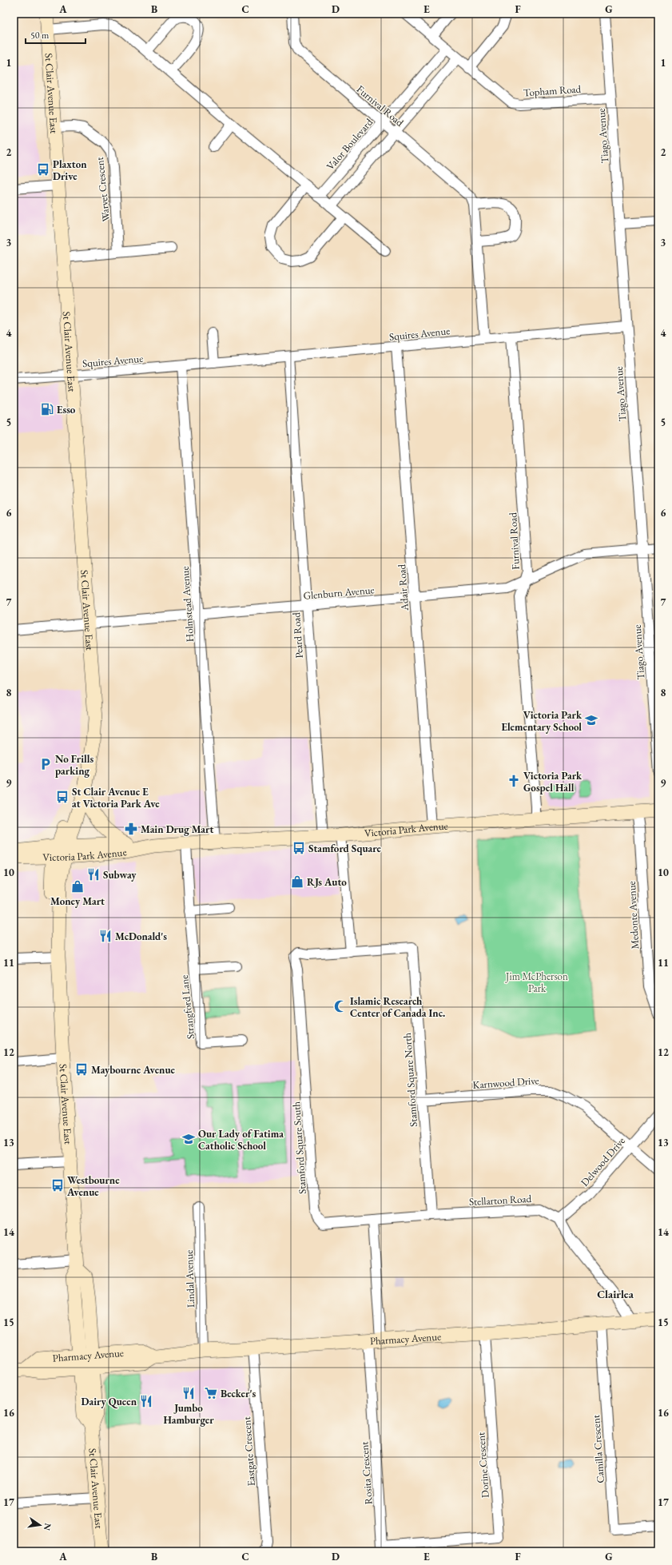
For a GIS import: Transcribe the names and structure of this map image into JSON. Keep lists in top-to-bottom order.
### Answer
{
  "streets": {
    "main road": ["St Clair Avenue East", "Victoria Park Avenue", "Pharmacy Avenue"],
    "street": [
      "Topham Road",
      "Furnival Road",
      "Tiago Avenue",
      "Valor Boulevard",
      "Warvet Crescent",
      "Squires Avenue",
      "Adair Road",
      "Glenburn Avenue",
      "Holmstead Avenue",
      "Peard Road",
      "Medonte Avenue",
      "Strangford Lane",
      "Stamford Square North",
      "Karnwood Drive",
      "Stamford Square South",
      "Delwood Drive",
      "Stellarton Road",
      "Lindal Avenue",
      "Camilla Crescent",
      "Eastgate Crescent",
      "Dorine Crescent",
      "Rosita Crescent"
    ]
  },
  "crossings": [
    ["Topham Road", "Tiago Avenue"],
    ["Topham Road", "Valor Boulevard"],
    ["St Clair Avenue East", "Warvet Crescent"],
    ["St Clair Avenue East", "Squires Avenue"],
    ["St Clair Avenue East", "Glenburn Avenue"],
    ["St Clair Avenue East", "Victoria Park Avenue"],
    ["St Clair Avenue East", "Pharmacy Avenue"],
    ["Furnival Road", "Valor Boulevard"],
    ["Furnival Road", "Squires Avenue"],
    ["Furnival Road", "Glenburn Avenue"],
    ["Furnival Road", "Victoria Park Avenue"],
    ["Tiago Avenue", "Squires Avenue"],
    ["Tiago Avenue", "Glenburn Avenue"],
    ["Squires Avenue", "Adair Road"],
    ["Squires Avenue", "Holmstead Avenue"],
    ["Squires Avenue", "Peard Road"],
    ["Adair Road", "Glenburn Avenue"],
    ["Adair Road", "Victoria Park Avenue"],
    ["Glenburn Avenue", "Holmstead Avenue"],
    ["Glenburn Avenue", "Peard Road"],
    ["Holmstead Avenue", "Victoria Park Avenue"],
    ["Peard Road", "Victoria Park Avenue"],
    ["Victoria Park Avenue", "Medonte Avenue"],
    ["Victoria Park Avenue", "Strangford Lane"],
    ["Stamford Square North", "Karnwood Drive"],
    ["Stamford Square North", "Stamford Square South"],
    ["Stamford Square North", "Stellarton Road"],
    ["Karnwood Drive", "Delwood Drive"],
    ["Stamford Square South", "Stellarton Road"],
    ["Delwood Drive", "Stellarton Road"],
    ["Lindal Avenue", "Pharmacy Avenue"],
    ["Pharmacy Avenue", "Camilla Crescent"],
    ["Pharmacy Avenue", "Eastgate Crescent"],
    ["Pharmacy Avenue", "Dorine Crescent"],
    ["Pharmacy Avenue", "Rosita Crescent"],
    ["Dorine Crescent", "Rosita Crescent"]
  ],
  "districts": ["Clairlea"],
  "parks": ["Jim McPherson Park"],
  "places": {
    "bus stop": [
      "Plaxton Drive",
      "St Clair Avenue E at Victoria Park Ave",
      "Stamford Square",
      "Maybourne Avenue",
      "Westbourne Avenue"
    ],
    "fuel station": ["Esso"],
    "school or university": ["Victoria Park Elementary School", "Our Lady of Fatima Catholic School"],
    "parking": ["No Frills parking"],
    "church": ["Victoria Park Gospel Hall"],
    "pharmacy": ["Main Drug Mart"],
    "restaurant": [
      "Subway",
      "McDonald's",
      "Jumbo Hamburger",
      "Dairy Queen"
    ],
    "shop": ["RJs Auto", "Money Mart"],
    "mosque": ["Islamic Research Center of Canada Inc."],
    "supermarket": ["Becker's"]
  },
  "scale_bar": "50 m",
  "north": "right",
  "grid": {
    "columns": [
      "A",
      "B",
      "C",
      "D",
      "E",
      "F",
      "G"
    ],
    "rows": [
      "1",
      "2",
      "3",
      "4",
      "5",
      "6",
      "7",
      "8",
      "9",
      "10",
      "11",
      "12",
      "13",
      "14",
      "15",
      "16",
      "17"
    ]
  }
}
